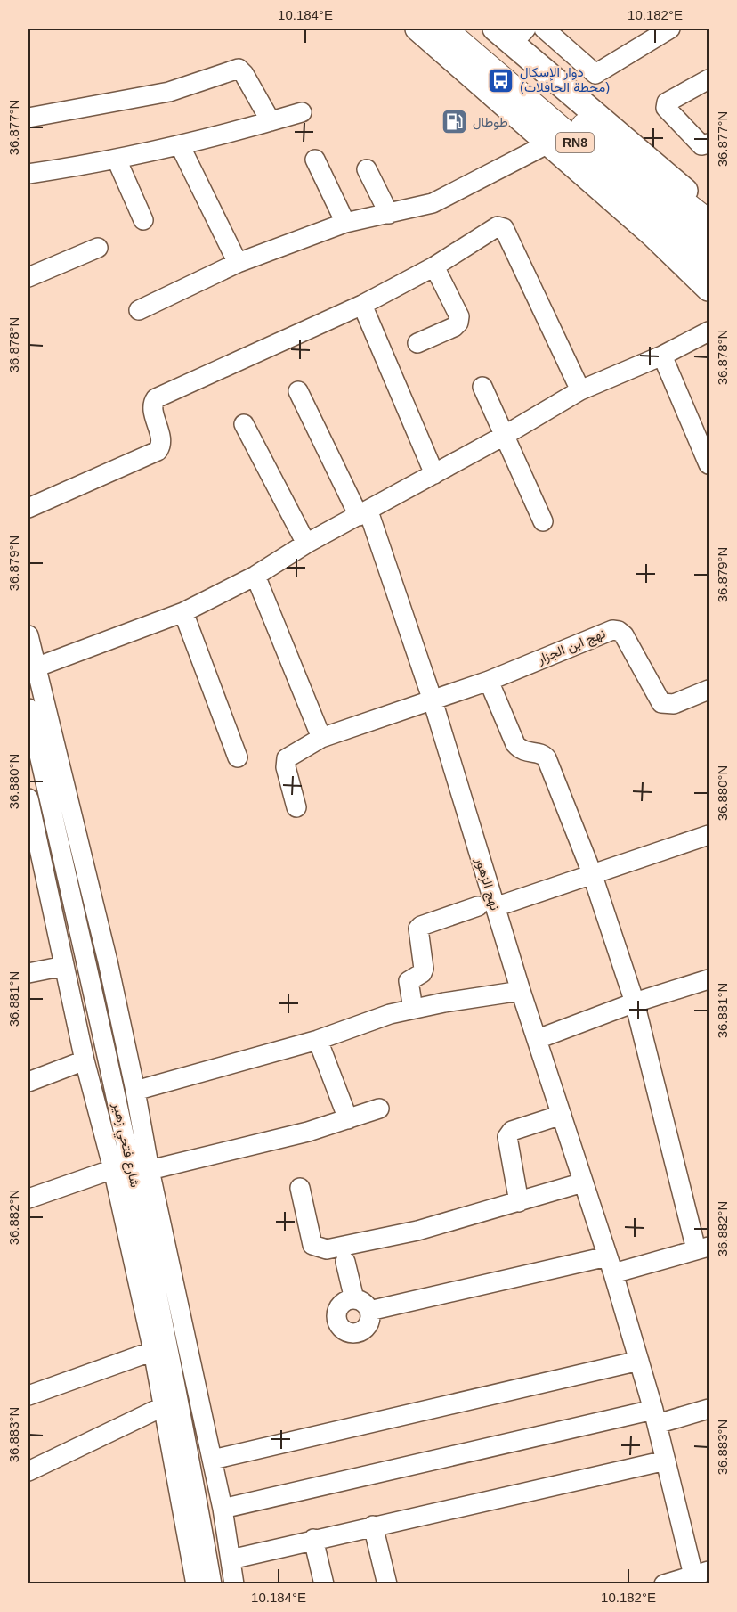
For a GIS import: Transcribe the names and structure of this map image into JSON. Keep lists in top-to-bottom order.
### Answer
{
  "streets": {
    "highway": ["RN8"],
    "street": ["نهج ابن الجزار", "نهج الزهور", "شارع فتحي زهير"]
  },
  "crossings": [
    ["نهج ابن الجزار", "نهج الزهور"]
  ],
  "places": {
    "bus stop": ["دوار الإسكال (محطة الحافلات)"],
    "fuel station": ["طوطال"]
  },
  "coordinates": [
    "10.184°E",
    "10.182°E",
    "36.877°N",
    "36.878°N",
    "36.879°N",
    "36.880°N",
    "36.881°N",
    "36.882°N",
    "36.883°N"
  ]
}
